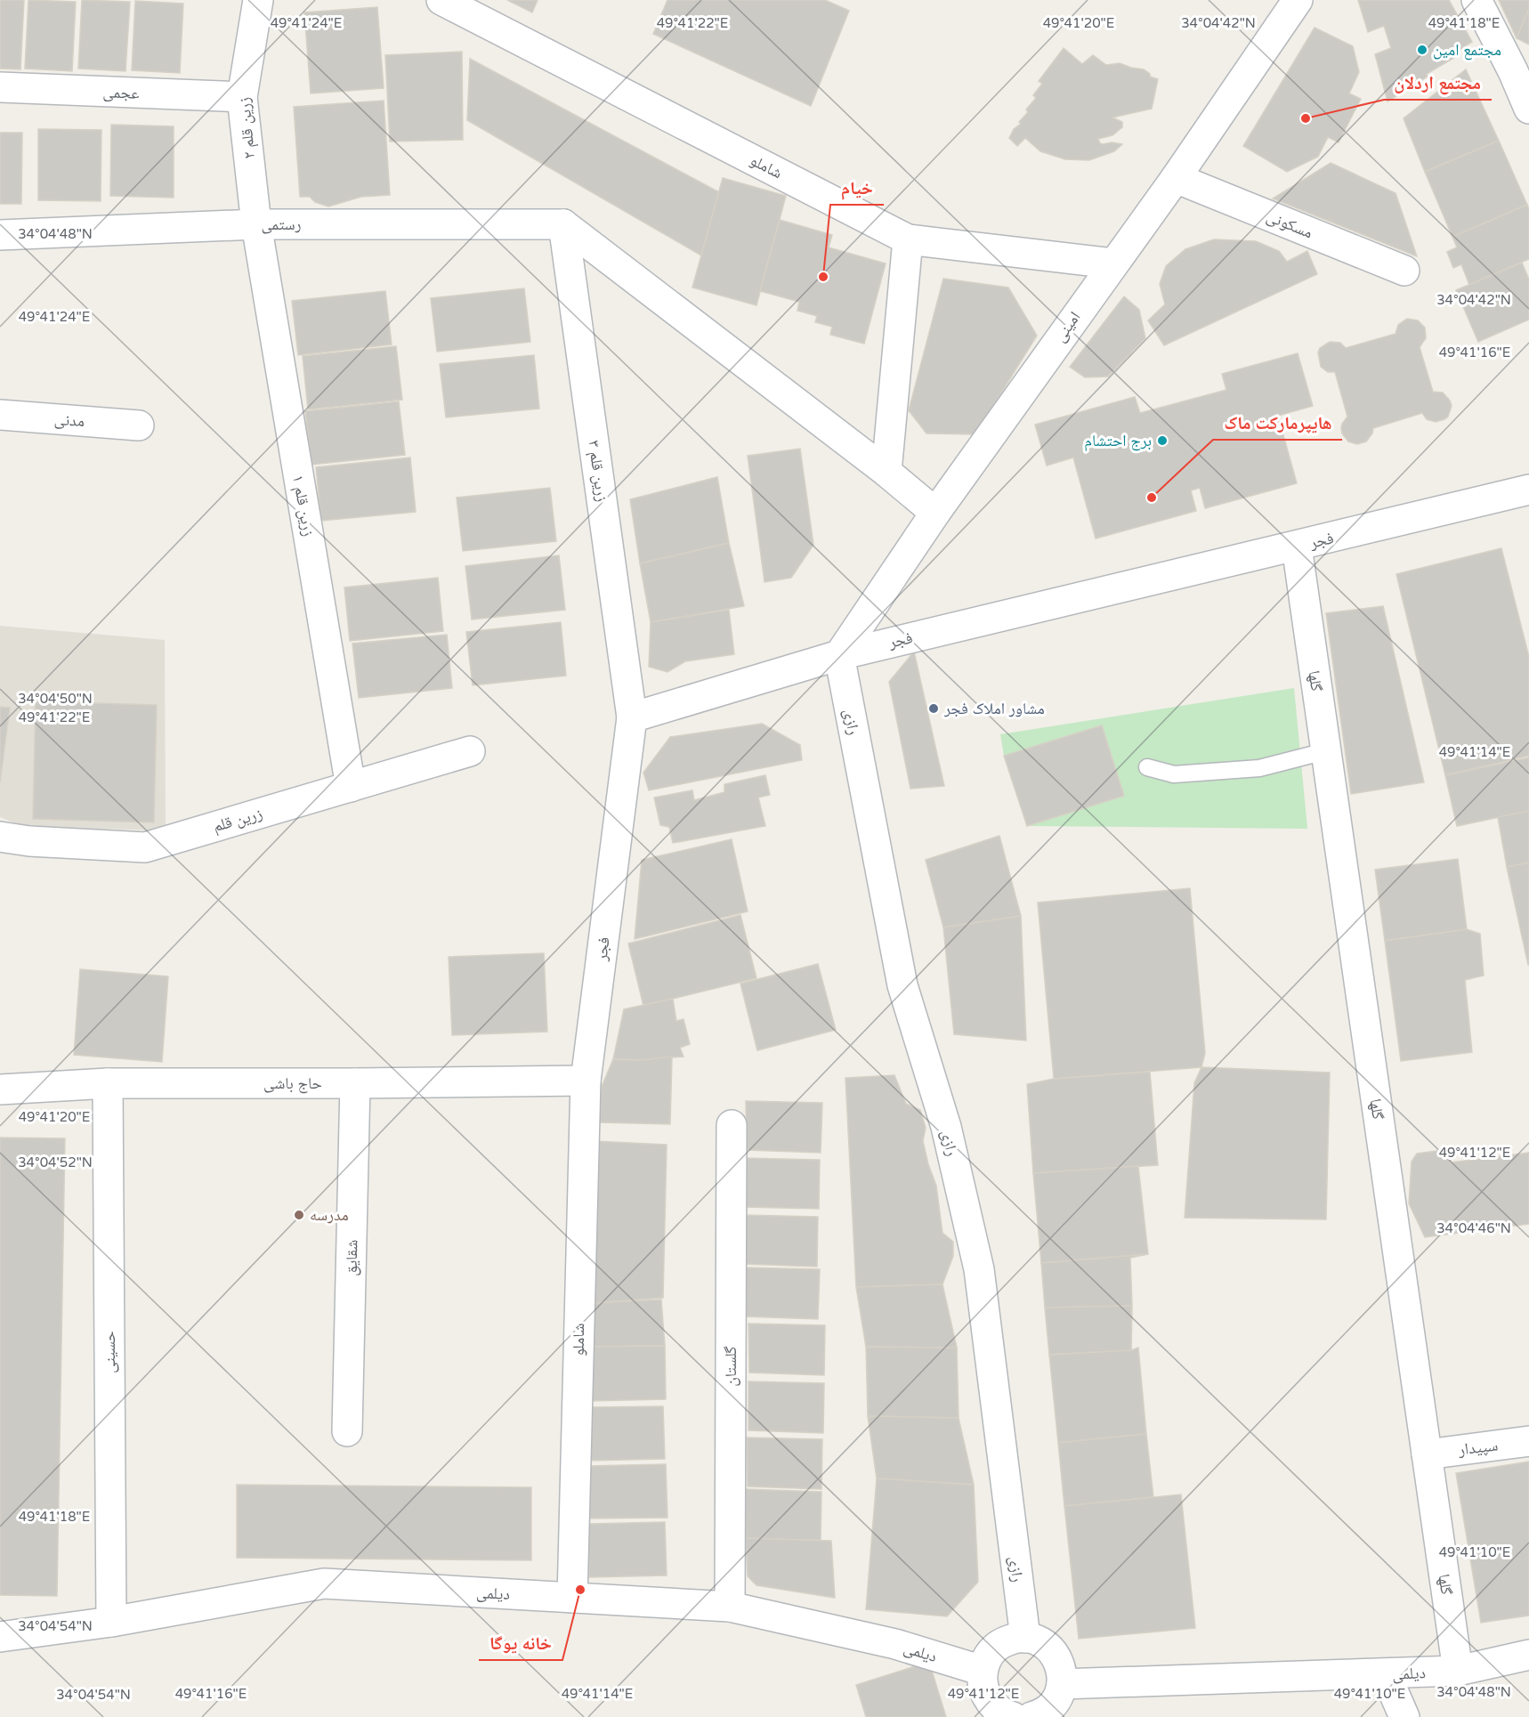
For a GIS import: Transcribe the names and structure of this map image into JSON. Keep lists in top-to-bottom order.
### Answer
{
  "streets": {
    "street": [
      "عجمی",
      "زرین قلم ۲",
      "شاملو",
      "رستمی",
      "مسکونی",
      "امینی",
      "مدنی",
      "زرین قلم ۳",
      "زرین قلم ۱",
      "فجر",
      "گلها",
      "رازی",
      "زرین قلم",
      "حاج باشی",
      "شقایق",
      "حسینی",
      "گلستان",
      "سپیدار",
      "دیلمی"
    ]
  },
  "crossings": [
    ["عجمی", "زرین قلم ۲"],
    ["زرین قلم ۲", "رستمی"],
    ["زرین قلم ۲", "زرین قلم ۱"],
    ["شاملو", "امینی"],
    ["شاملو", "فجر"],
    ["شاملو", "حاج باشی"],
    ["شاملو", "دیلمی"],
    ["رستمی", "زرین قلم ۳"],
    ["رستمی", "زرین قلم ۱"],
    ["مسکونی", "امینی"],
    ["امینی", "فجر"],
    ["امینی", "رازی"],
    ["زرین قلم ۳", "فجر"],
    ["زرین قلم ۱", "زرین قلم"],
    ["فجر", "گلها"],
    ["فجر", "رازی"],
    ["فجر", "حاج باشی"],
    ["گلها", "سپیدار"],
    ["گلها", "دیلمی"],
    ["رازی", "دیلمی"],
    ["حاج باشی", "شقایق"],
    ["حاج باشی", "حسینی"],
    ["حسینی", "دیلمی"],
    ["گلستان", "دیلمی"]
  ],
  "places": [
    "مجتمع امین",
    "مجتمع اردلان",
    "خیام",
    "برج احتشام",
    "هایپرمارکت ماک",
    "مشاور املاک فجر",
    "مدرسه",
    "خانه یوگا"
  ],
  "coordinates": [
    "34°04'42\"N",
    "49°41'24\"E",
    "49°41'22\"E",
    "49°41'20\"E",
    "49°41'18\"E",
    "34°04'48\"N",
    "49°41'16\"E",
    "34°04'50\"N",
    "49°41'14\"E",
    "49°41'12\"E",
    "34°04'52\"N",
    "34°04'46\"N",
    "49°41'10\"E",
    "34°04'54\"N"
  ]
}
